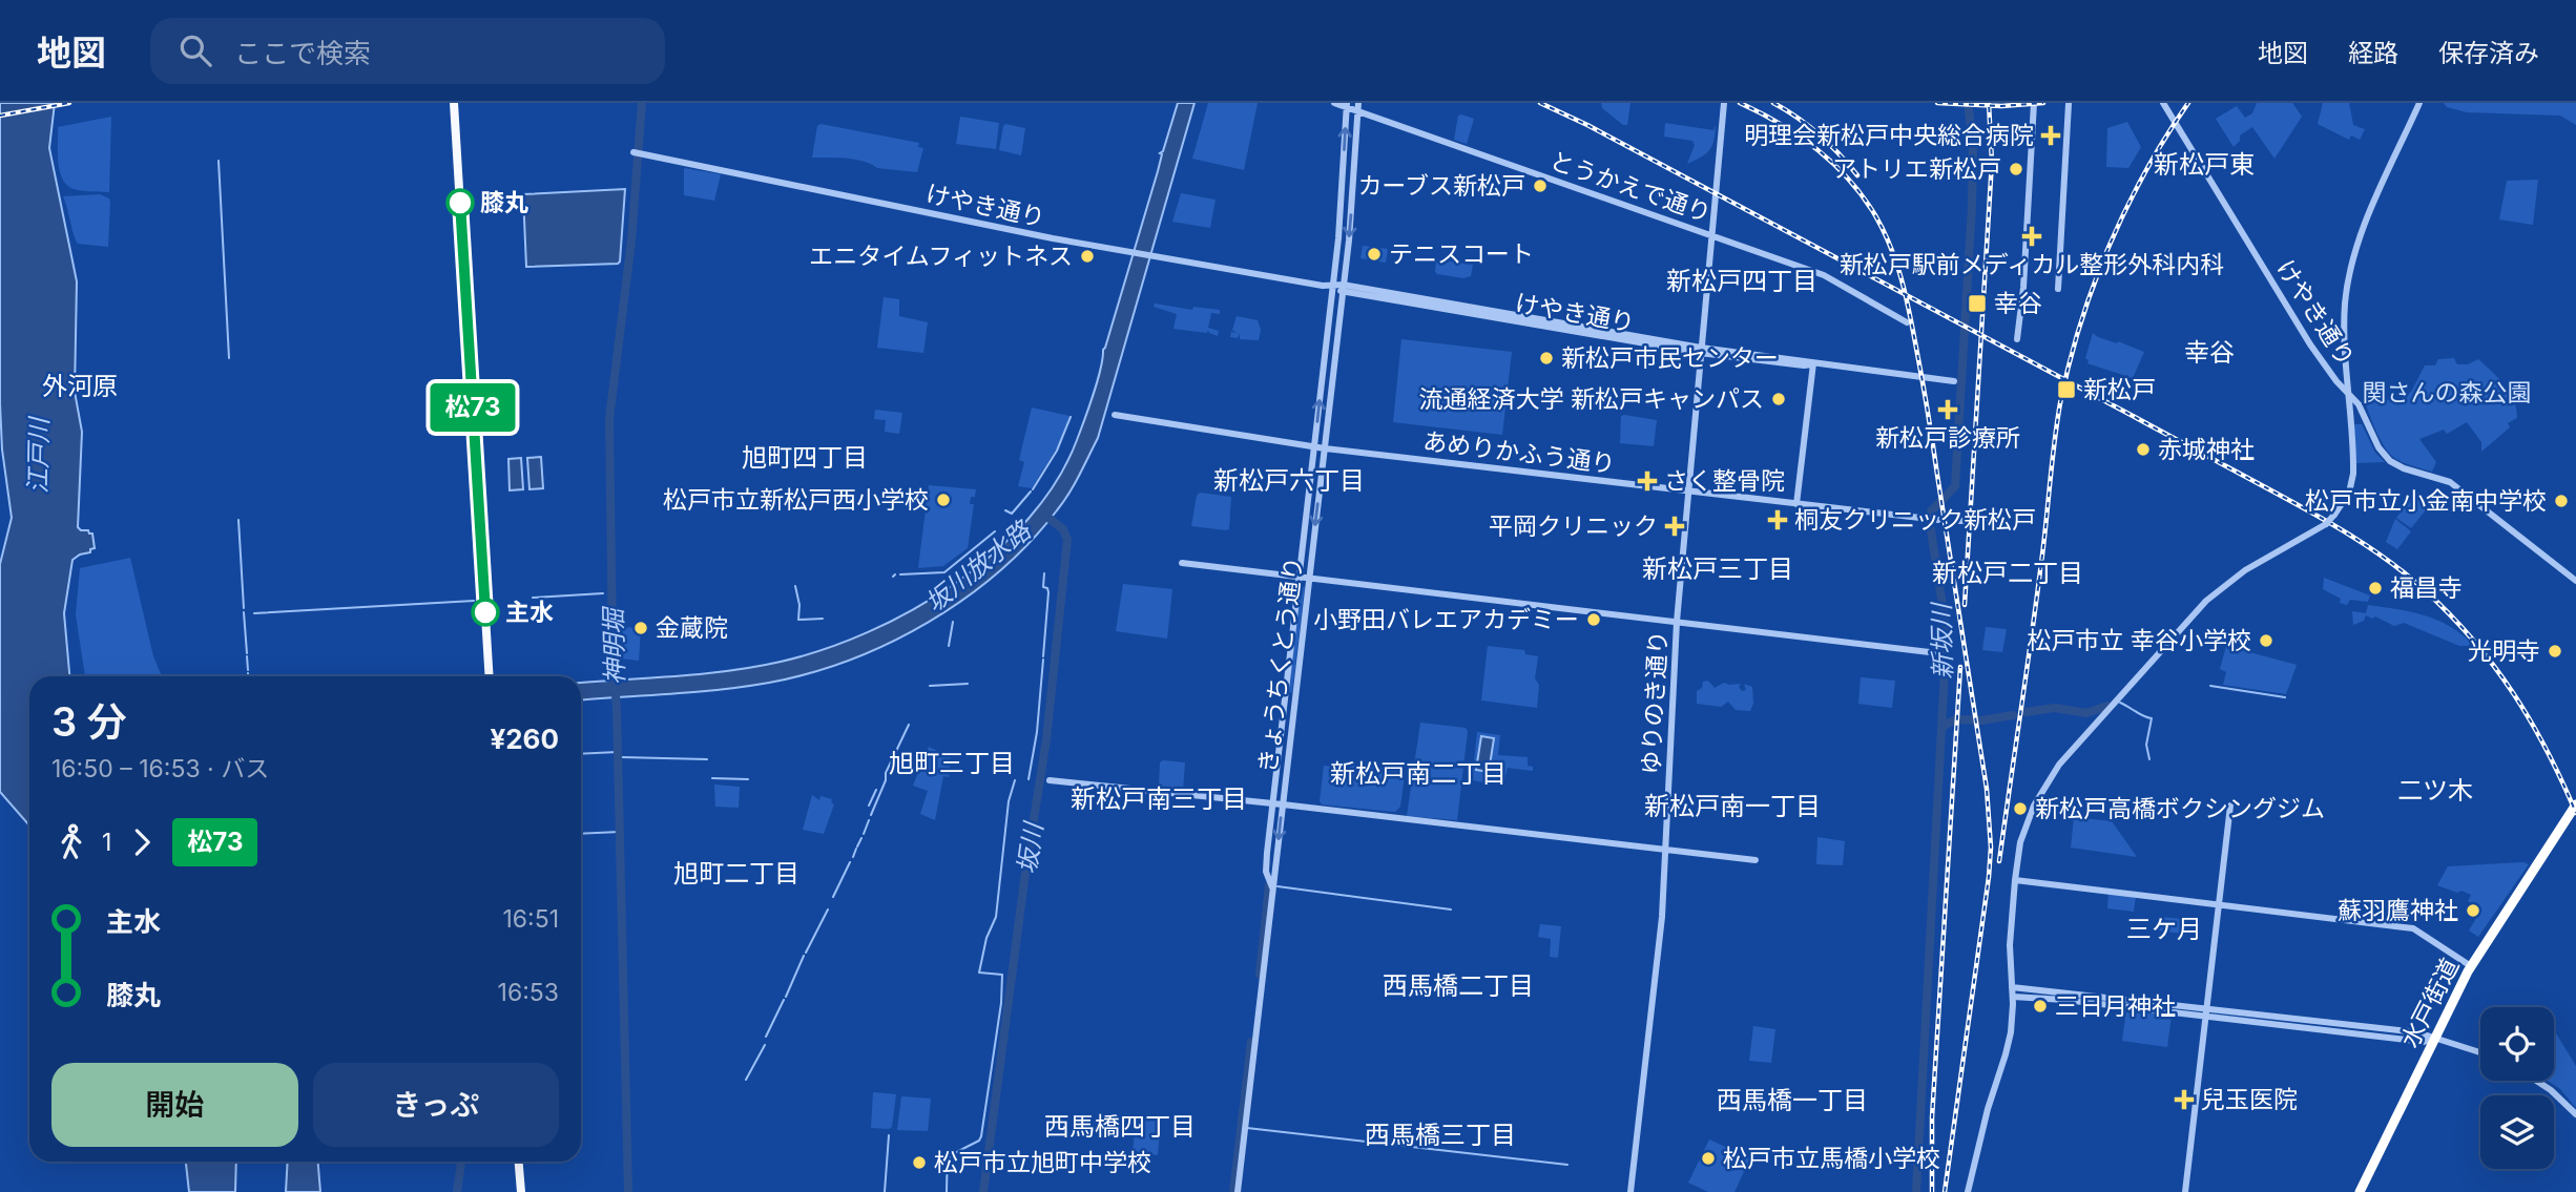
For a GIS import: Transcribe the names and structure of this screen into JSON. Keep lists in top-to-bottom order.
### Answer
{
  "streets": {
    "highway": ["水戸街道"],
    "street": [
      "とうかえで通り",
      "けやき通り",
      "あめりかふう通り",
      "きょうちくとう通り",
      "ゆりのき通り"
    ]
  },
  "crossings": [
    ["とうかえで通り", "きょうちくとう通り"],
    ["とうかえで通り", "ゆりのき通り"],
    ["けやき通り", "きょうちくとう通り"],
    ["けやき通り", "ゆりのき通り"],
    ["あめりかふう通り", "きょうちくとう通り"],
    ["あめりかふう通り", "ゆりのき通り"]
  ],
  "districts": [
    "新松戸東",
    "新松戸四丁目",
    "幸谷",
    "外河原",
    "旭町四丁目",
    "新松戸六丁目",
    "新松戸三丁目",
    "新松戸二丁目",
    "旭町三丁目",
    "新松戸南二丁目",
    "二ツ木",
    "新松戸南三丁目",
    "新松戸南一丁目",
    "旭町二丁目",
    "三ケ月",
    "西馬橋二丁目",
    "西馬橋一丁目",
    "西馬橋四丁目",
    "西馬橋三丁目"
  ],
  "water": [
    "江戸川",
    "坂川放水路",
    "新坂川",
    "神明堀",
    "坂川"
  ],
  "parks": ["関さんの森公園"],
  "places": {
    "health": [
      "明理会新松戸中央総合病院",
      "新松戸駅前メディカル整形外科内科",
      "新松戸診療所",
      "さく整骨院",
      "桐友クリニック新松戸",
      "平岡クリニック",
      "兒玉医院"
    ],
    "other": [
      "アトリエ新松戸",
      "カーブス新松戸",
      "膝丸",
      "テニスコート",
      "エニタイムフィットネス",
      "新松戸市民センター",
      "流通経済大学 新松戸キャンパス",
      "赤城神社",
      "松戸市立新松戸西小学校",
      "松戸市立小金南中学校",
      "福昌寺",
      "主水",
      "小野田バレエアカデミー",
      "金蔵院",
      "松戸市立 幸谷小学校",
      "光明寺",
      "新松戸高橋ボクシングジム",
      "蘇羽鷹神社",
      "三日月神社",
      "松戸市立馬橋小学校",
      "松戸市立旭町中学校"
    ],
    "transit": ["幸谷", "新松戸"]
  },
  "lines": ["bus line 松73"],
  "page": {
    "header": "地図",
    "search": "ここで検索",
    "nav": ["地図", "経路", "保存済み"],
    "on_map": "松73",
    "heading": ["3 分", "16:50 – 16:53 · バス", "¥260"],
    "legs": ["1", "松73"],
    "list": [
      {
        "name": "主水",
        "value": "16:51"
      },
      {
        "name": "膝丸",
        "value": "16:53"
      }
    ],
    "buttons": ["開始", "きっぷ"]
  }
}
